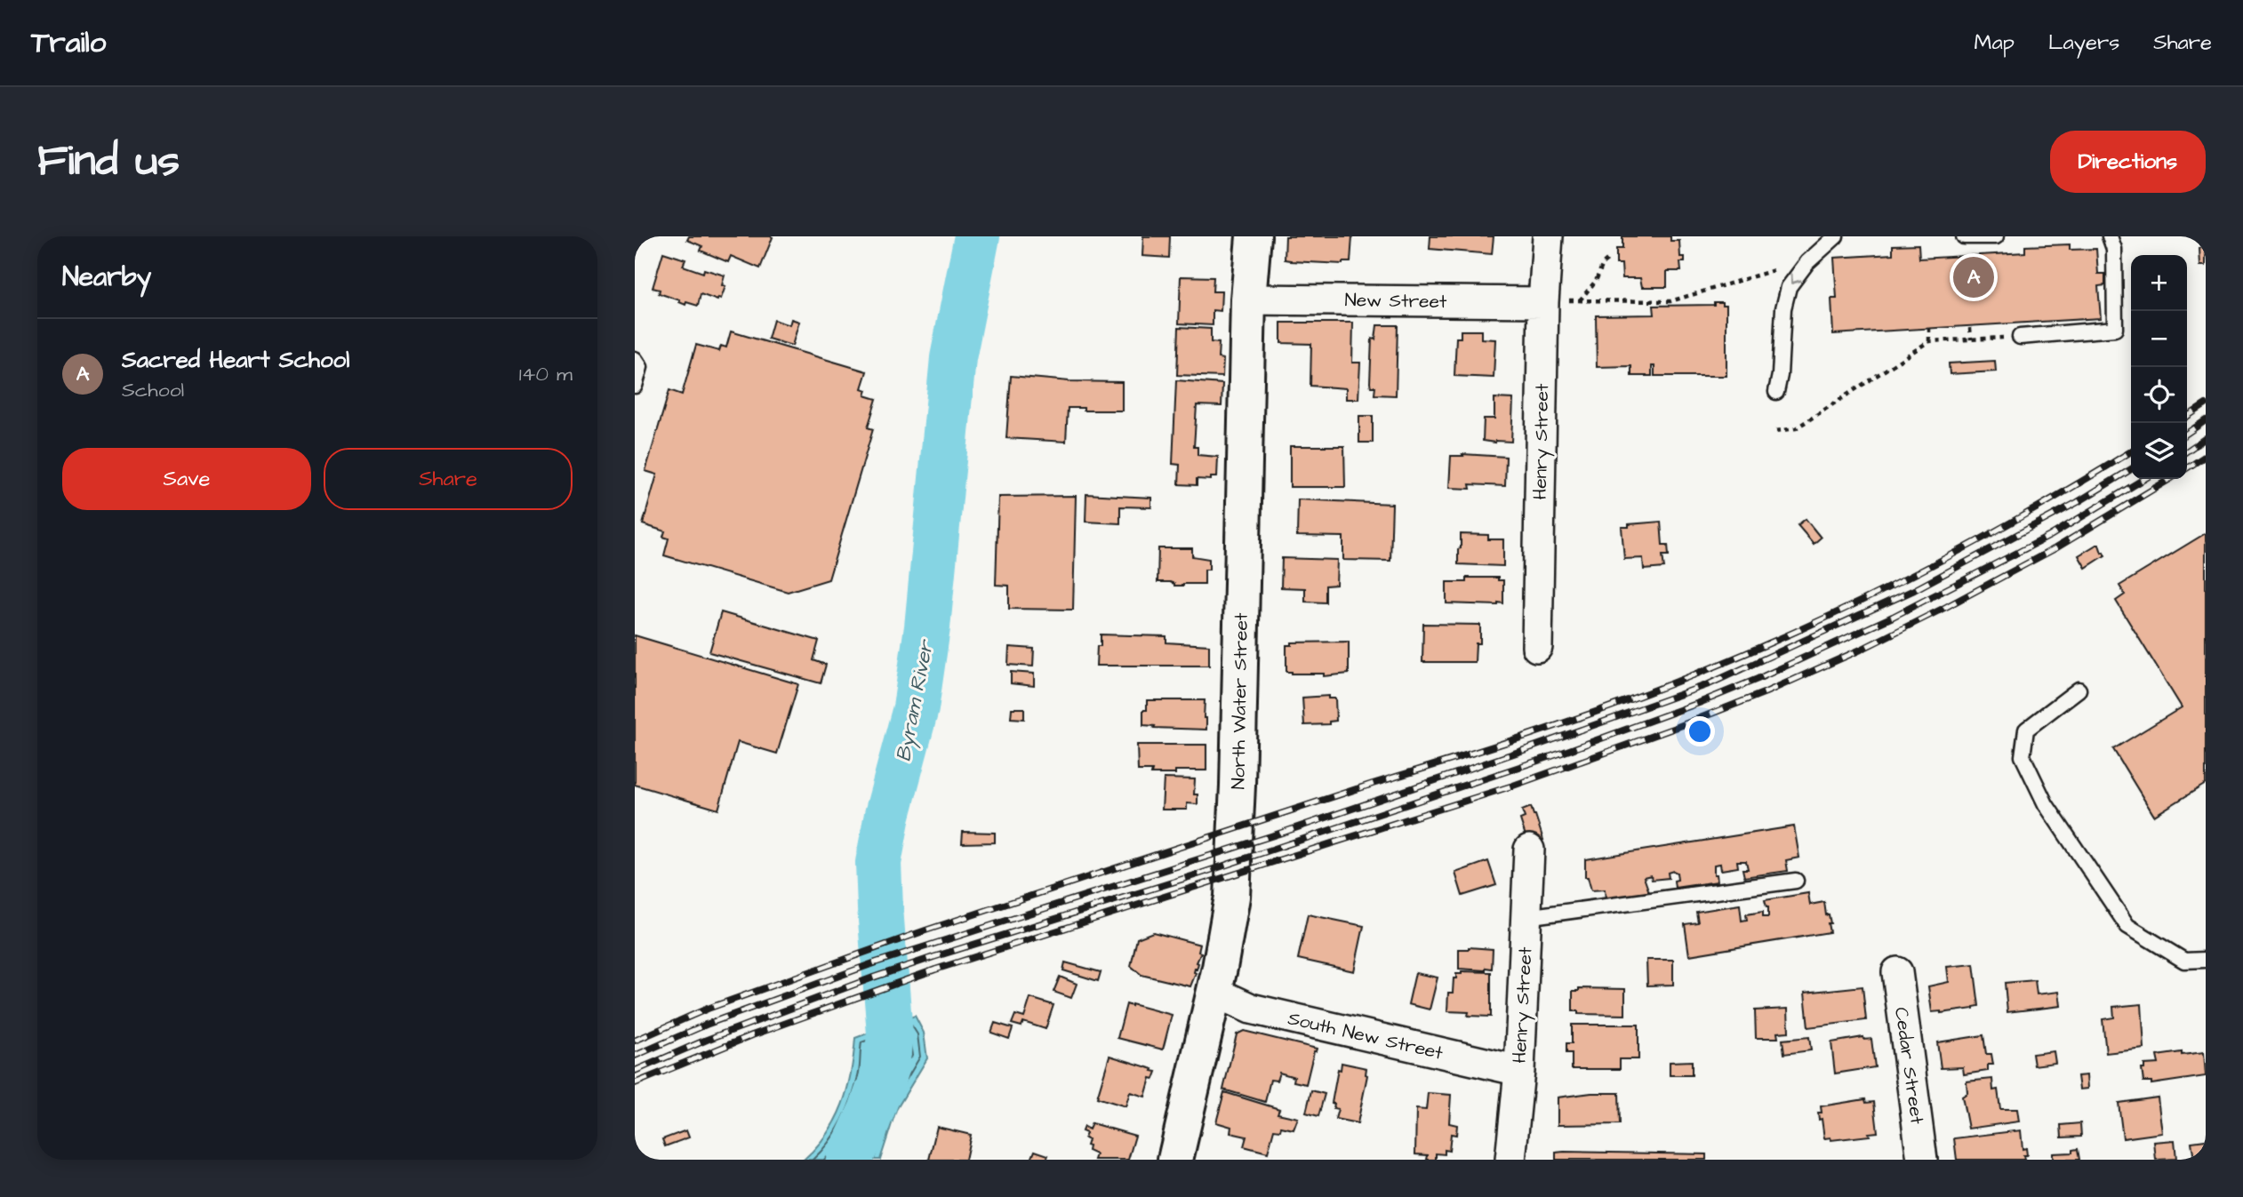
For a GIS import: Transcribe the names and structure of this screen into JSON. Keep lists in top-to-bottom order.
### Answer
{
  "streets": {
    "street": [
      "New Street",
      "Henry Street",
      "North Water Street",
      "South New Street",
      "Cedar Street"
    ]
  },
  "crossings": [
    ["New Street", "Henry Street"],
    ["New Street", "North Water Street"],
    ["Henry Street", "South New Street"],
    ["North Water Street", "South New Street"]
  ],
  "water": ["Byram River"],
  "page": {
    "header": "Trailo",
    "nav": ["Map", "Layers", "Share"],
    "buttons": [
      "Directions",
      ["Save", "Share"]
    ],
    "title": "Find us",
    "heading": "Nearby",
    "pins": "A",
    "map_buttons": ["+", "−"],
    "list": [
      {
        "mark": "A",
        "name": "Sacred Heart School",
        "note": "School",
        "value": "140 m"
      }
    ]
  }
}
